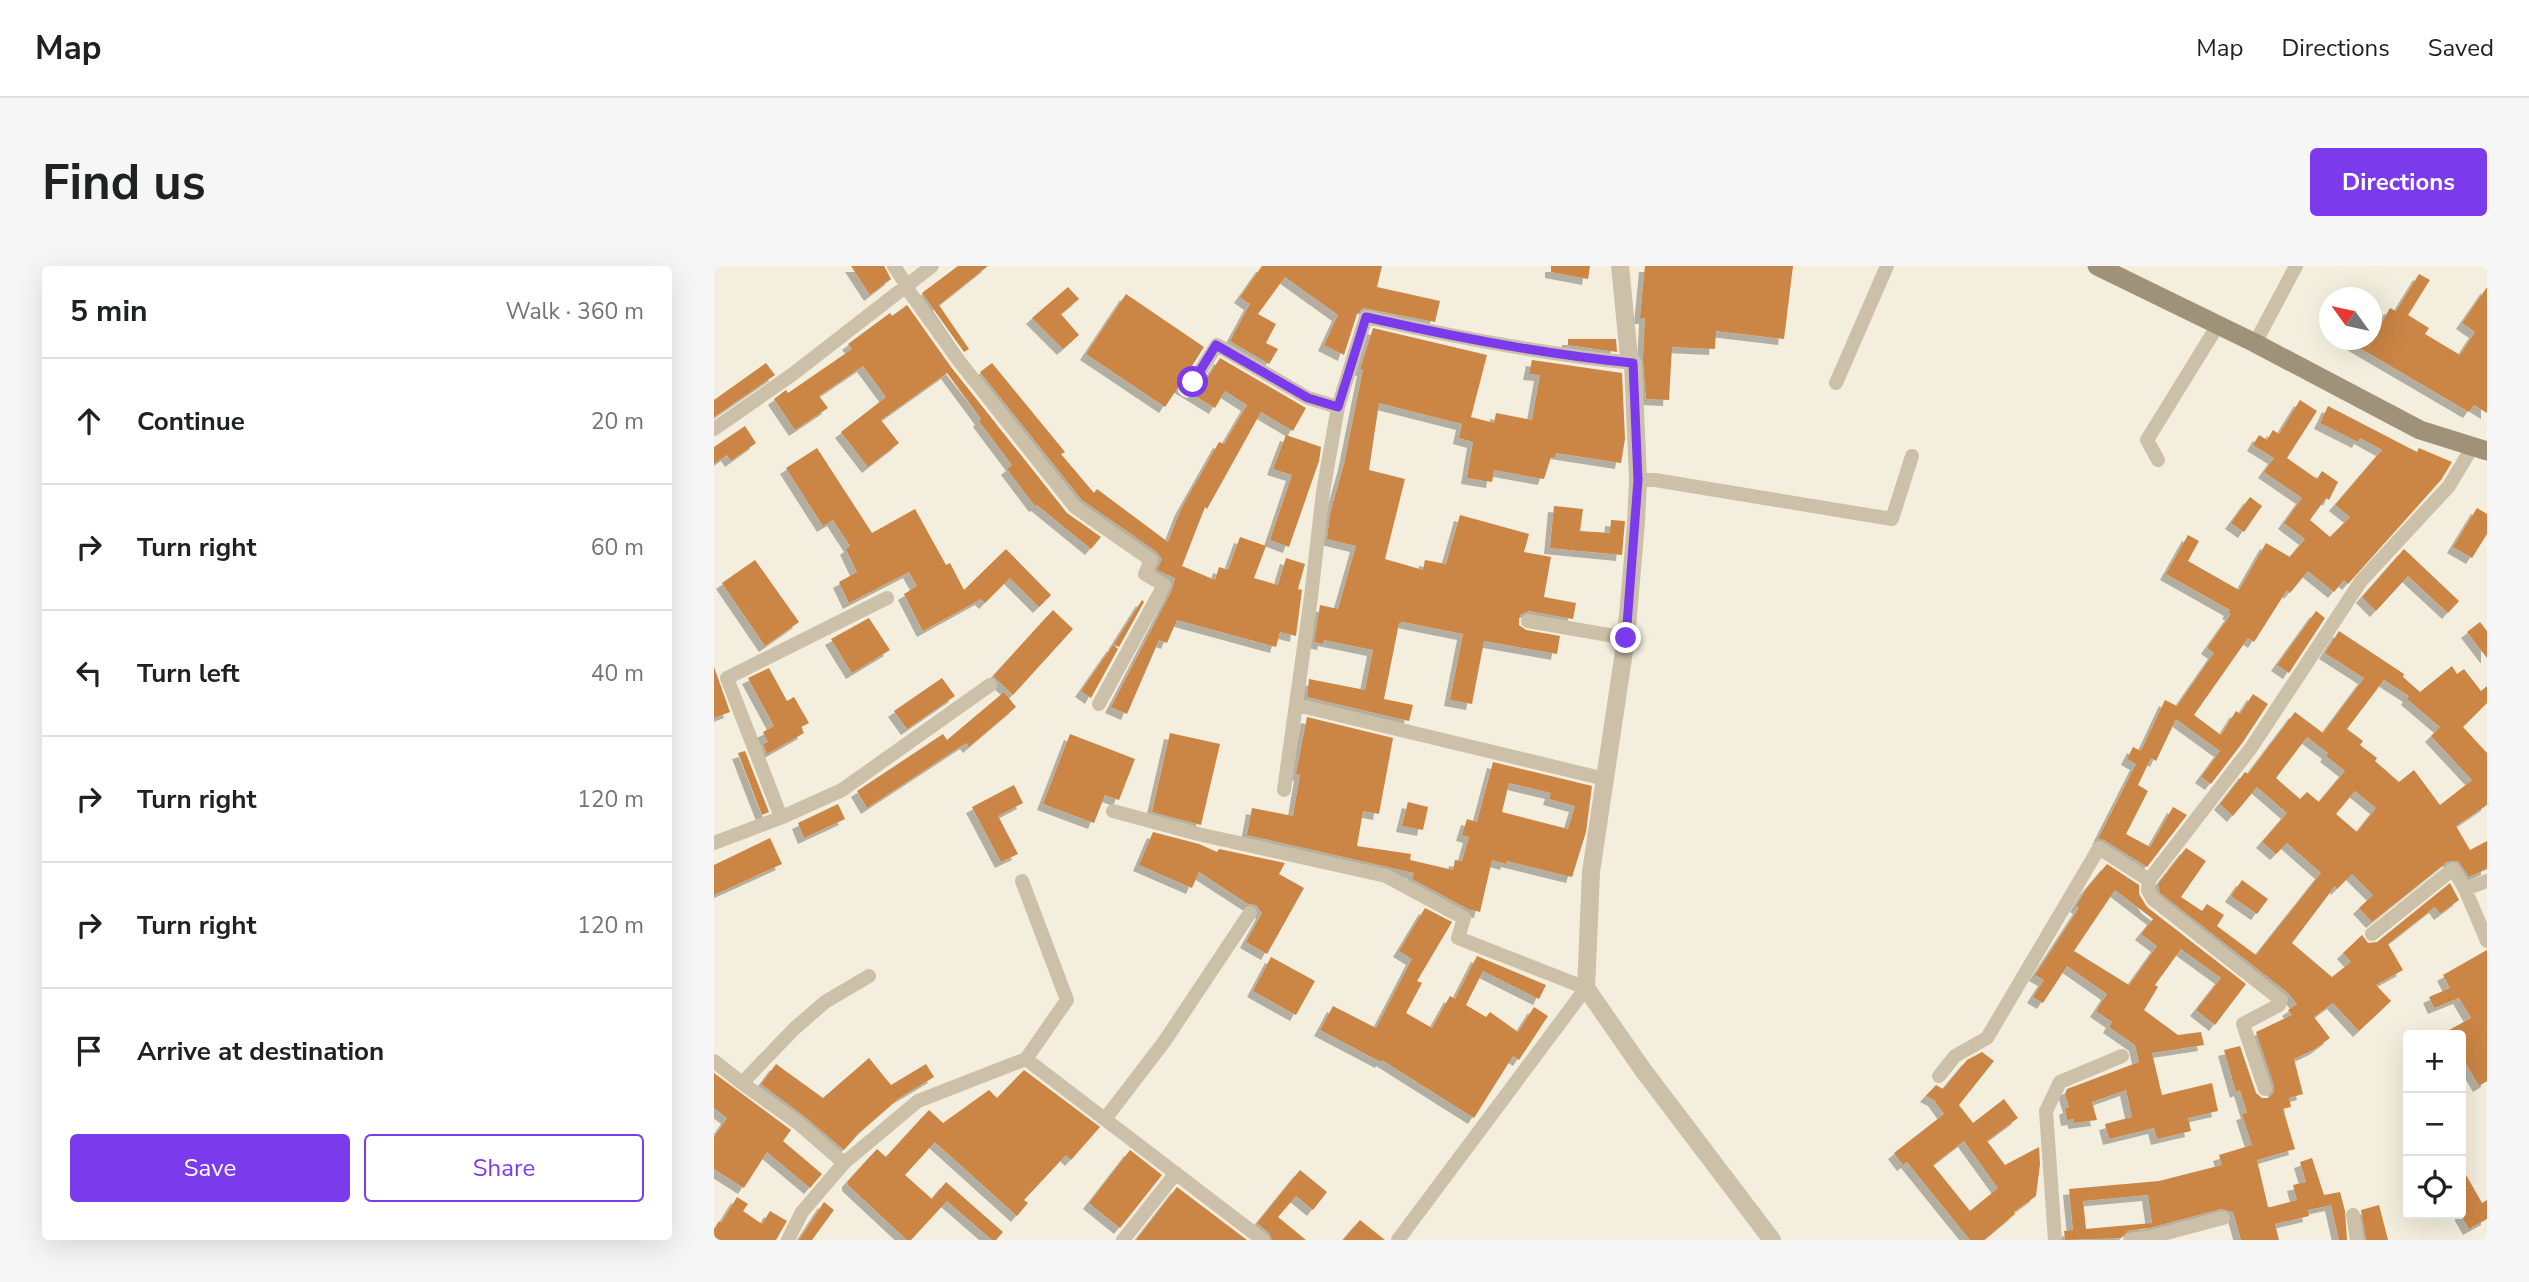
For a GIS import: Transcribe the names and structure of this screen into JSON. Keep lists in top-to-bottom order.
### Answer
{
  "north": "top left",
  "page": {
    "header": "Map",
    "nav": ["Map", "Directions", "Saved"],
    "buttons": [
      "Directions",
      ["Save", "Share"]
    ],
    "title": "Find us",
    "heading": ["5 min", "Walk · 360 m"],
    "list": [
      ["Continue", "20 m"],
      ["Turn right", "60 m"],
      ["Turn left", "40 m"],
      ["Turn right", "120 m"],
      ["Turn right", "120 m"],
      "Arrive at destination"
    ],
    "map_buttons": ["+", "−"]
  }
}
